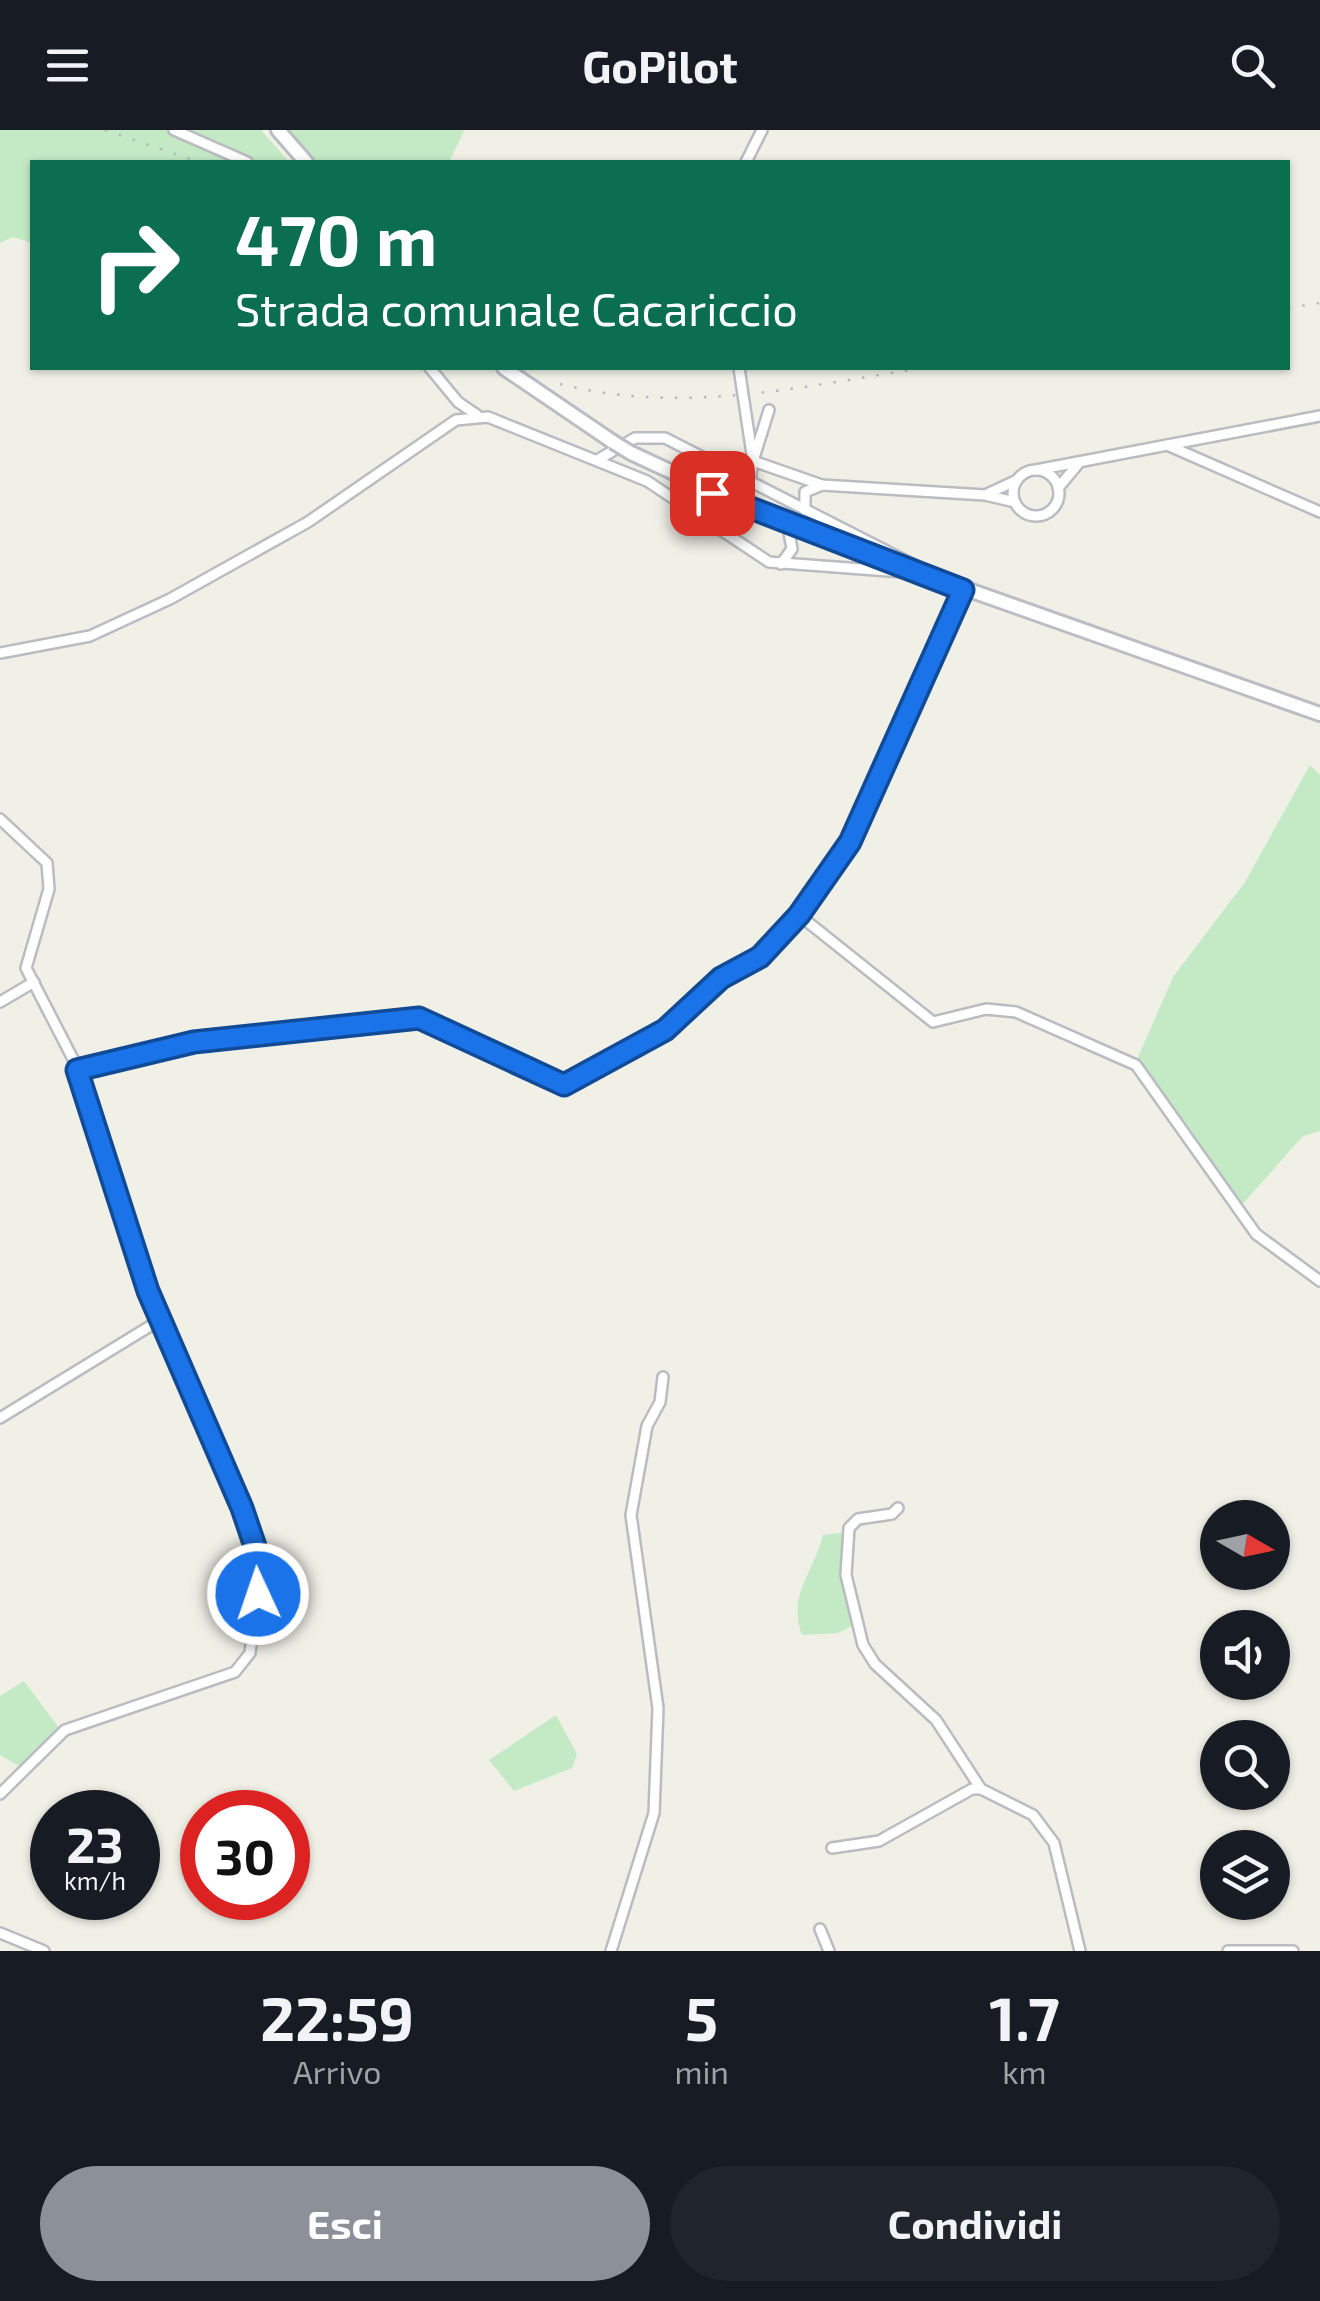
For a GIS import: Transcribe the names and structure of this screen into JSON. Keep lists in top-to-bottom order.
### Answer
{
  "north": "right",
  "page": {
    "header": "GoPilot",
    "turn": ["470 m", "Strada comunale Cacariccio"],
    "speed": "23 km/h",
    "limit": "30",
    "eta": [
      "22:59",
      "Arrivo",
      "5",
      "min",
      "1.7",
      "km"
    ],
    "buttons": ["Esci", "Condividi"]
  }
}
